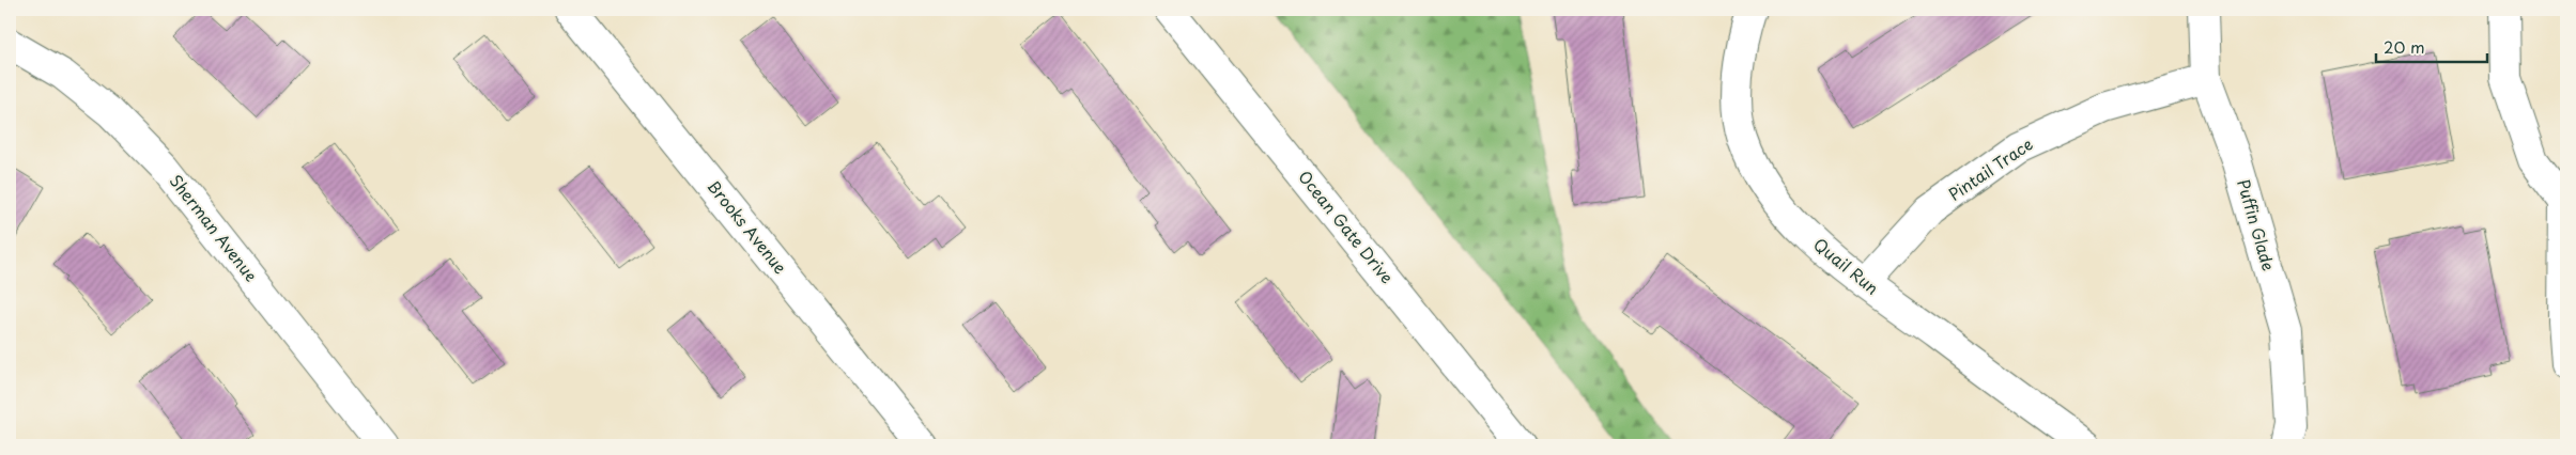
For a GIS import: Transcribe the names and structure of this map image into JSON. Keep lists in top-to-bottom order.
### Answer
{
  "streets": {
    "street": [
      "Pintail Trace",
      "Puffin Glade",
      "Brooks Avenue",
      "Ocean Gate Drive",
      "Sherman Avenue",
      "Quail Run"
    ]
  },
  "crossings": [
    ["Pintail Trace", "Puffin Glade"],
    ["Pintail Trace", "Quail Run"]
  ],
  "scale_bar": "20 m"
}
